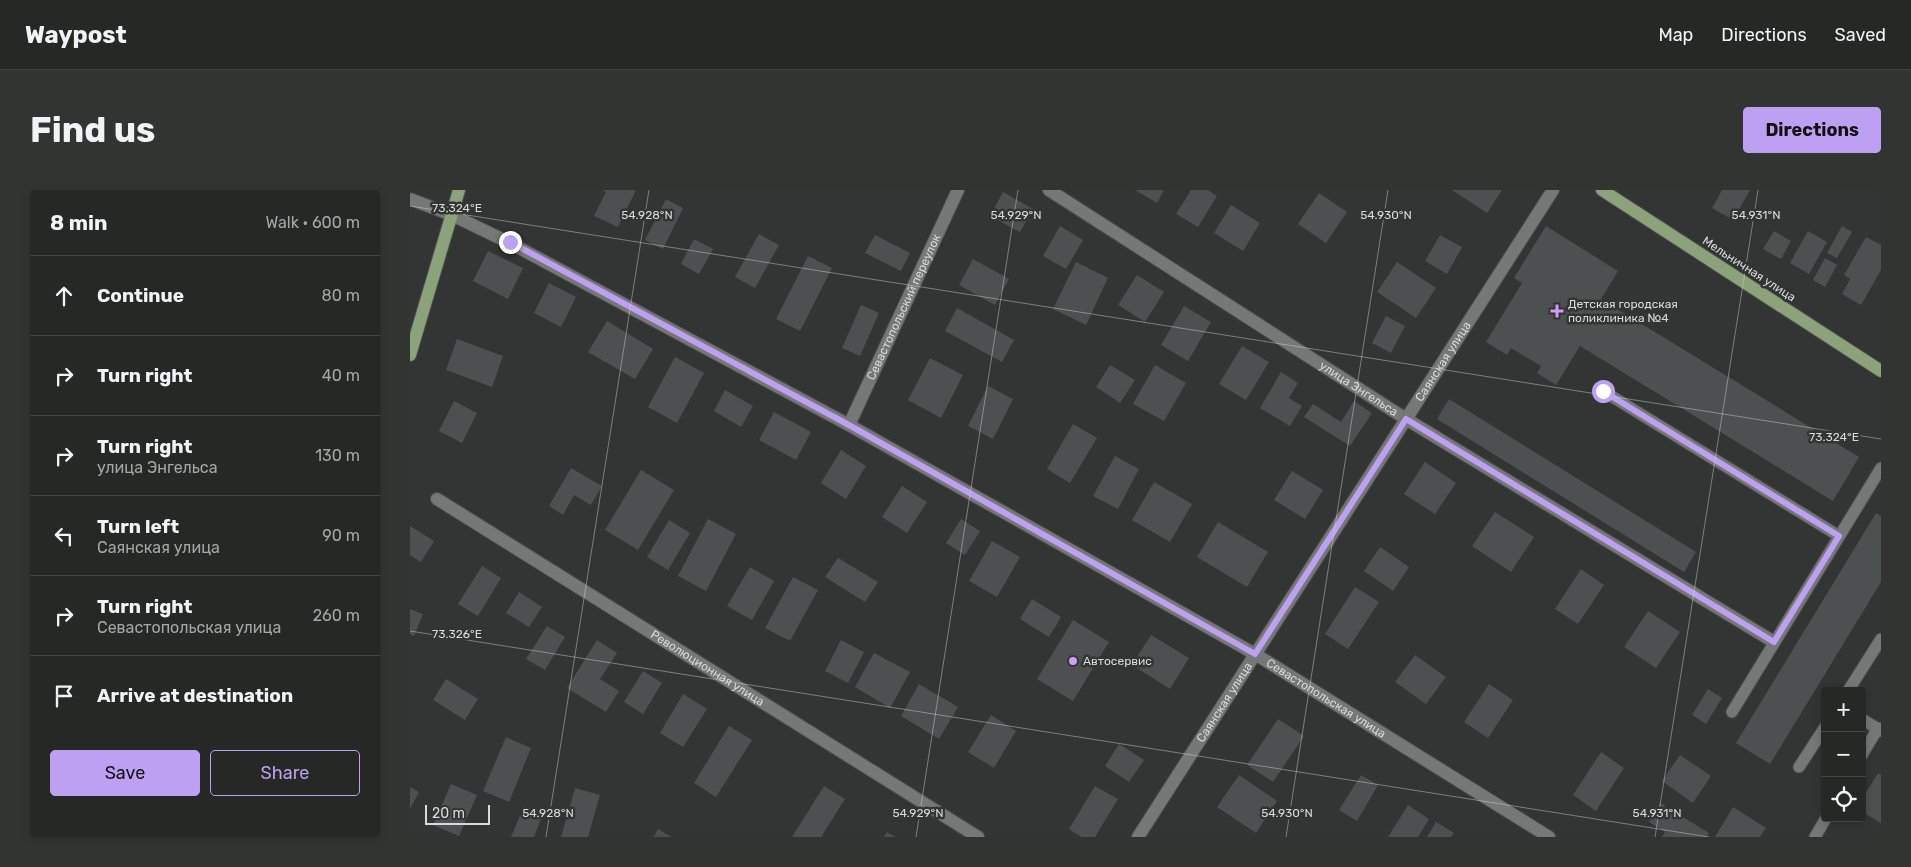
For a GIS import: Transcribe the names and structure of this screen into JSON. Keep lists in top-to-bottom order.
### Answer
{
  "streets": {
    "main road": ["Мельничная улица"],
    "street": [
      "Севастопольский переулок",
      "Саянская улица",
      "улица Энгельса",
      "Революционная улица",
      "Севастопольская улица"
    ]
  },
  "crossings": [
    ["Севастопольский переулок", "Севастопольская улица"],
    ["Саянская улица", "улица Энгельса"],
    ["Саянская улица", "Севастопольская улица"]
  ],
  "places": {
    "health": ["Детская городская поликлиника №4"],
    "other": ["Автосервис"]
  },
  "scale_bar": "20 m",
  "page": {
    "header": "Waypost",
    "nav": ["Map", "Directions", "Saved"],
    "buttons": [
      "Directions",
      ["Save", "Share"]
    ],
    "title": "Find us",
    "heading": ["8 min", "Walk · 600 m"],
    "list": [
      ["Continue", "80 m"],
      ["Turn right", "40 m"],
      ["Turn right", "улица Энгельса", "130 m"],
      ["Turn left", "Саянская улица", "90 m"],
      ["Turn right", "Севастопольская улица", "260 m"],
      "Arrive at destination"
    ],
    "map_buttons": ["+", "−"],
    "scale": "20 m"
  },
  "coordinates": [
    "73.324°E",
    "54.928°N",
    "54.929°N",
    "54.930°N",
    "54.931°N",
    "73.326°E"
  ]
}
